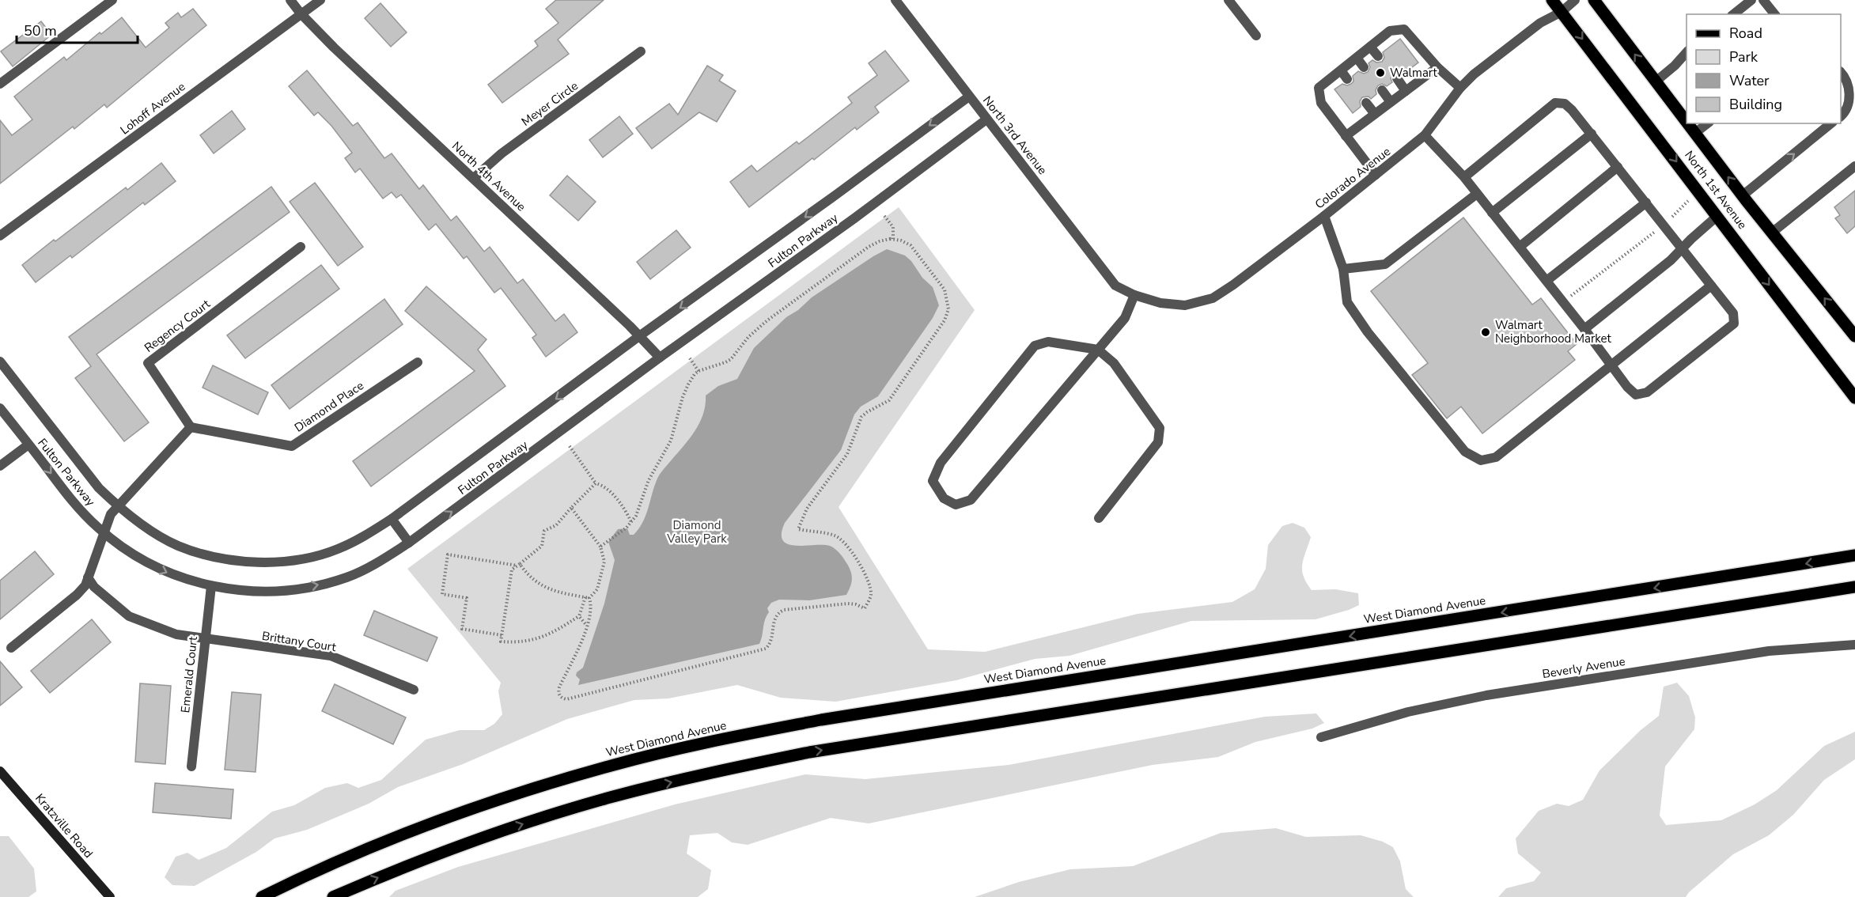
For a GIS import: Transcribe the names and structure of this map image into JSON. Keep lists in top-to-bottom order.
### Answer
{
  "streets": {
    "main road": ["North 1st Avenue", "West Diamond Avenue", "Kratzville Road"],
    "street": [
      "Meyer Circle",
      "Lohoff Avenue",
      "North 3rd Avenue",
      "North 4th Avenue",
      "Colorado Avenue",
      "Fulton Parkway",
      "Regency Court",
      "Diamond Place",
      "Brittany Court",
      "Beverly Avenue",
      "Emerald Court"
    ]
  },
  "crossings": [
    ["Meyer Circle", "North 4th Avenue"],
    ["Lohoff Avenue", "North 4th Avenue"],
    ["North 3rd Avenue", "Colorado Avenue"],
    ["North 3rd Avenue", "Fulton Parkway"],
    ["North 4th Avenue", "Fulton Parkway"],
    ["Colorado Avenue", "North 1st Avenue"],
    ["Fulton Parkway", "Emerald Court"],
    ["Regency Court", "Diamond Place"],
    ["Brittany Court", "Emerald Court"]
  ],
  "parks": ["Diamond Valley Park"],
  "places": ["Walmart", "Walmart Neighborhood Market"],
  "legend": [
    "Road",
    "Park",
    "Water",
    "Building"
  ],
  "scale_bar": "50 m"
}
